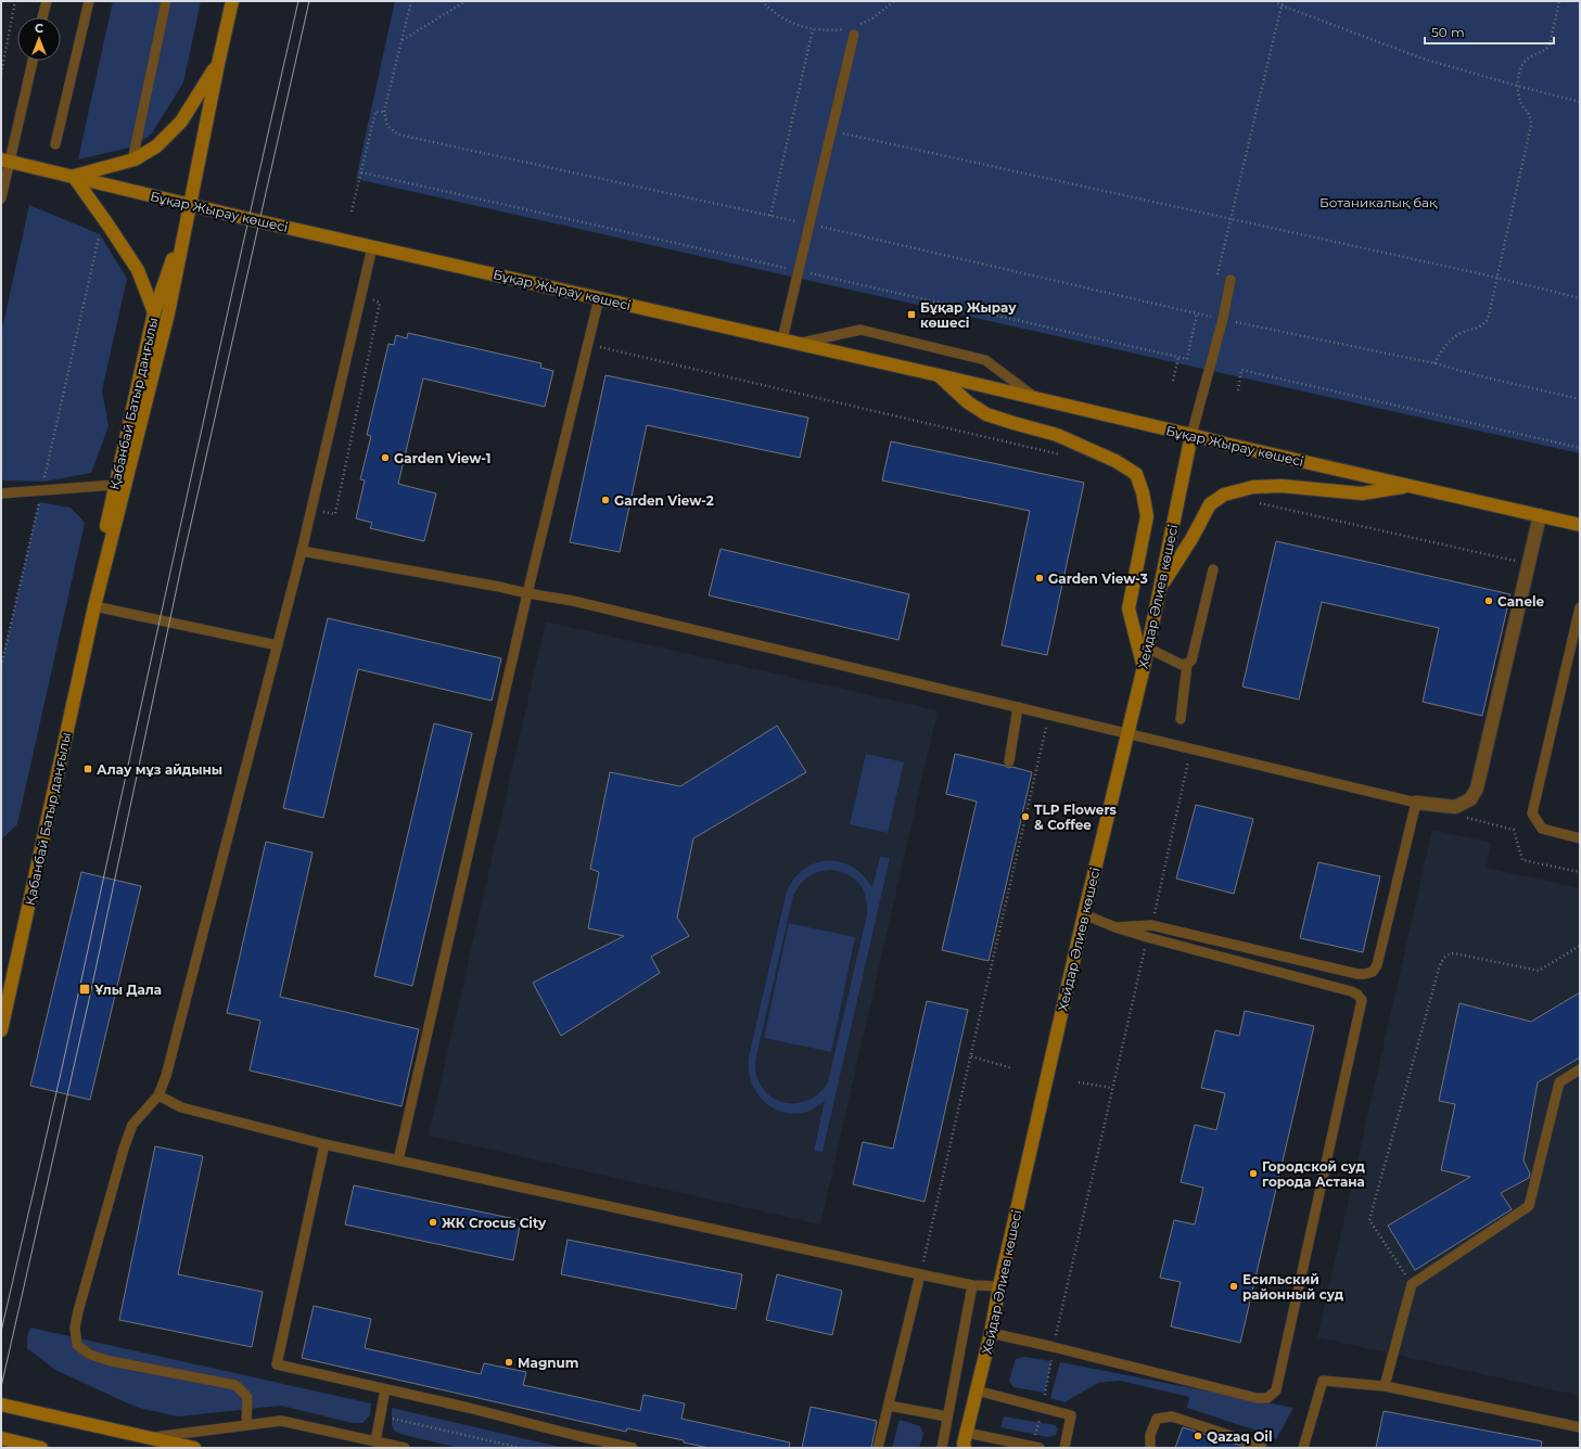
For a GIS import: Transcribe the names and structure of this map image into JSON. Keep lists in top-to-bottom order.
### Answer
{
  "streets": {
    "street": ["Бұқар Жырау көшесі", "Қабанбай Батыр даңғылы", "Хейдар Әлиев көшесі"]
  },
  "crossings": [
    ["Бұқар Жырау көшесі", "Қабанбай Батыр даңғылы"],
    ["Бұқар Жырау көшесі", "Хейдар Әлиев көшесі"]
  ],
  "parks": ["Ботаникалық бақ"],
  "places": {
    "transit": ["Бұқар Жырау көшесі", "Алау мұз айдыны", "Ұлы Дала"],
    "other": [
      "Garden View-1",
      "Garden View-2",
      "Garden View-3",
      "Canele",
      "TLP Flowers & Coffee",
      "Городской суд города Астана",
      "ЖК Crocus City",
      "Есильский районный суд",
      "Magnum",
      "Qazaq Oil"
    ]
  },
  "scale_bar": "50 m",
  "north": "top"
}
